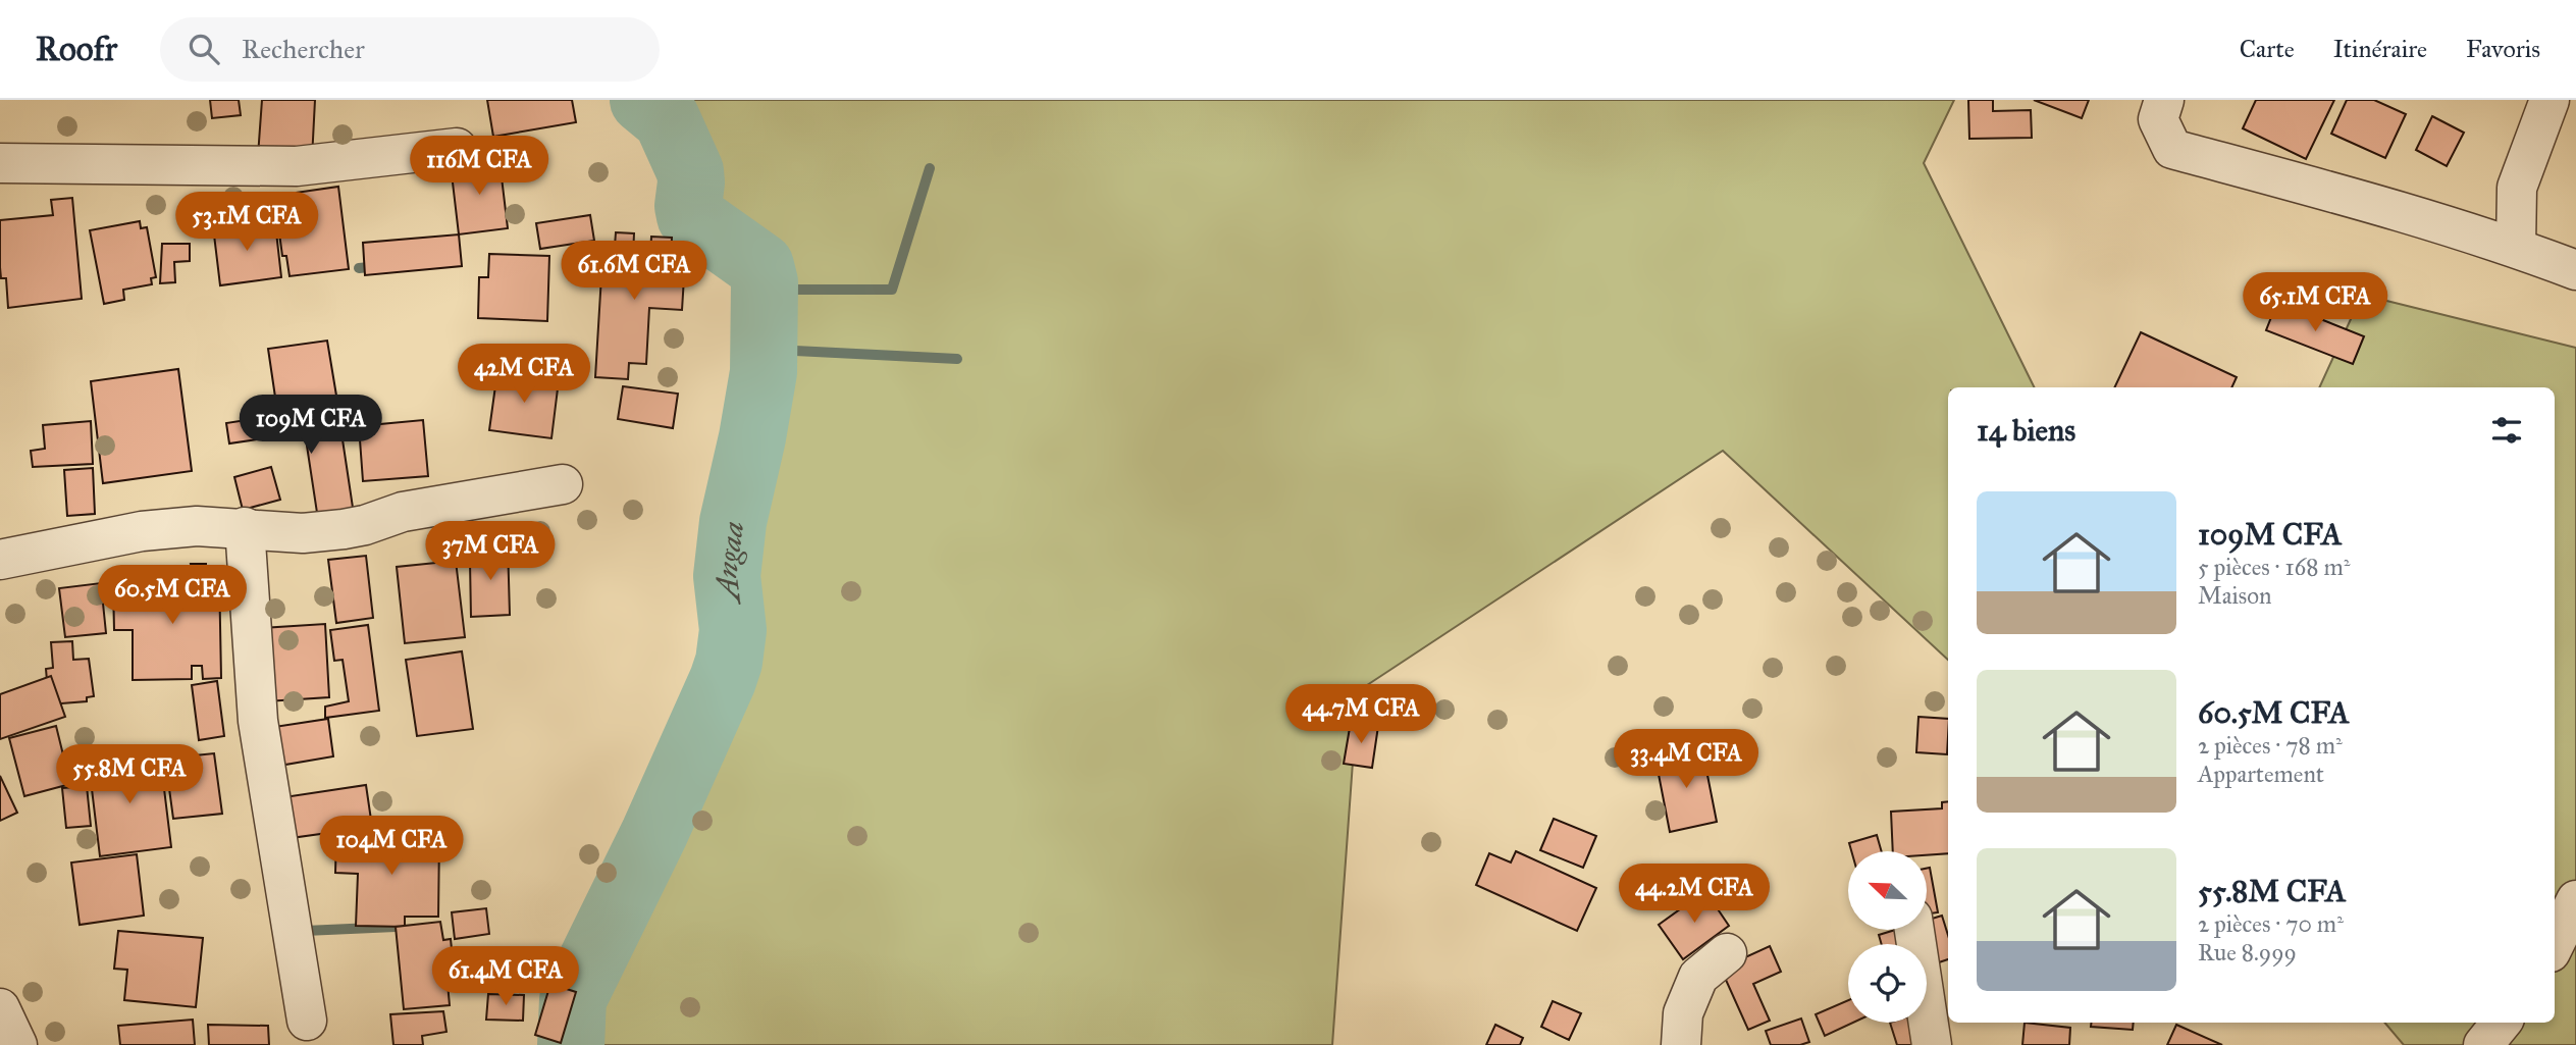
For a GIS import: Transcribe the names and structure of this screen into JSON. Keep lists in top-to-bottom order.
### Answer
{
  "water": ["Angaa"],
  "north": "top left",
  "page": {
    "header": "Roofr",
    "search": "Rechercher",
    "nav": ["Carte", "Itinéraire", "Favoris"],
    "price": [
      "116M CFA",
      "53.1M CFA",
      "61.6M CFA",
      "65.1M CFA",
      "42M CFA",
      "109M CFA",
      "37M CFA",
      "60.5M CFA",
      "44.7M CFA",
      "33.4M CFA",
      "55.8M CFA",
      "104M CFA",
      "44.2M CFA",
      "61.4M CFA"
    ],
    "heading": "14 biens",
    "list": [
      {
        "name": "109M CFA",
        "note": "5 pièces · 168 m² · Maison"
      },
      {
        "name": "60.5M CFA",
        "note": "2 pièces · 78 m² · Appartement"
      },
      {
        "name": "55.8M CFA",
        "note": "2 pièces · 70 m² · Rue 8.999"
      }
    ]
  }
}
